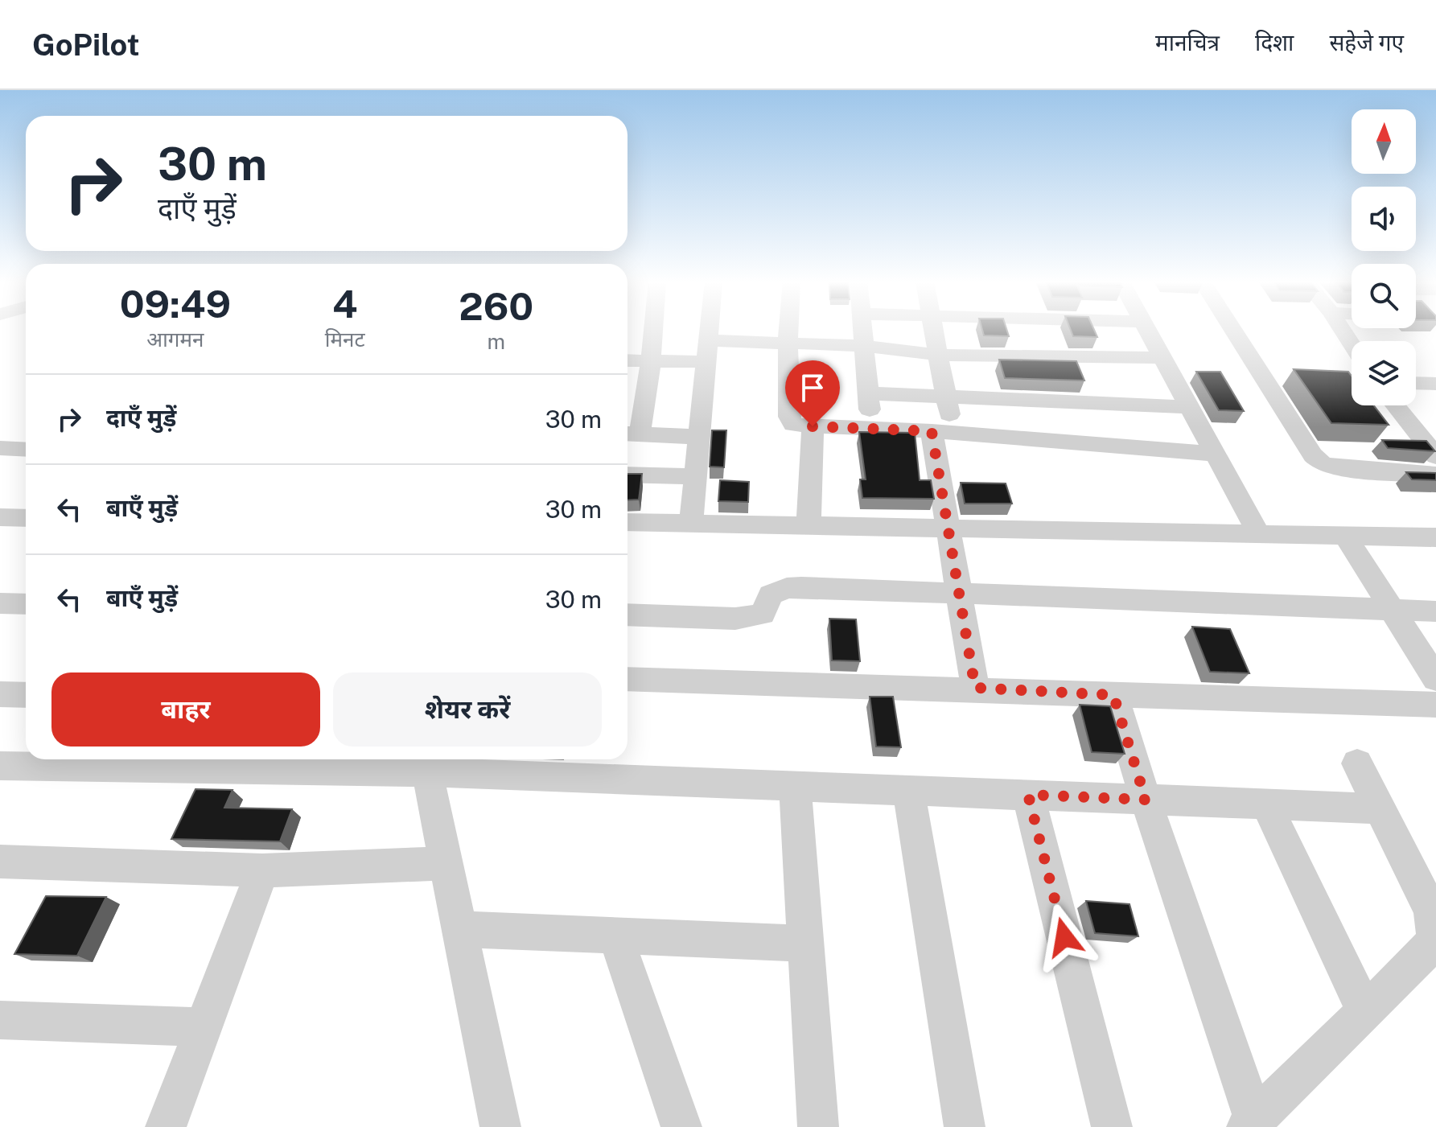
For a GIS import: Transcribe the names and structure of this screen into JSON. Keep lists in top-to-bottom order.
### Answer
{
  "north": "top",
  "page": {
    "header": "GoPilot",
    "nav": ["मानचित्र", "दिशा", "सहेजे गए"],
    "turn": ["30 m", "दाएँ मुड़ें"],
    "eta": [
      "09:49",
      "आगमन",
      "4",
      "मिनट",
      "260",
      "m"
    ],
    "list": [
      {
        "name": "दाएँ मुड़ें",
        "value": "30 m"
      },
      {
        "name": "बाएँ मुड़ें",
        "value": "30 m"
      },
      {
        "name": "बाएँ मुड़ें",
        "value": "30 m"
      }
    ],
    "buttons": ["बाहर", "शेयर करें"]
  }
}
